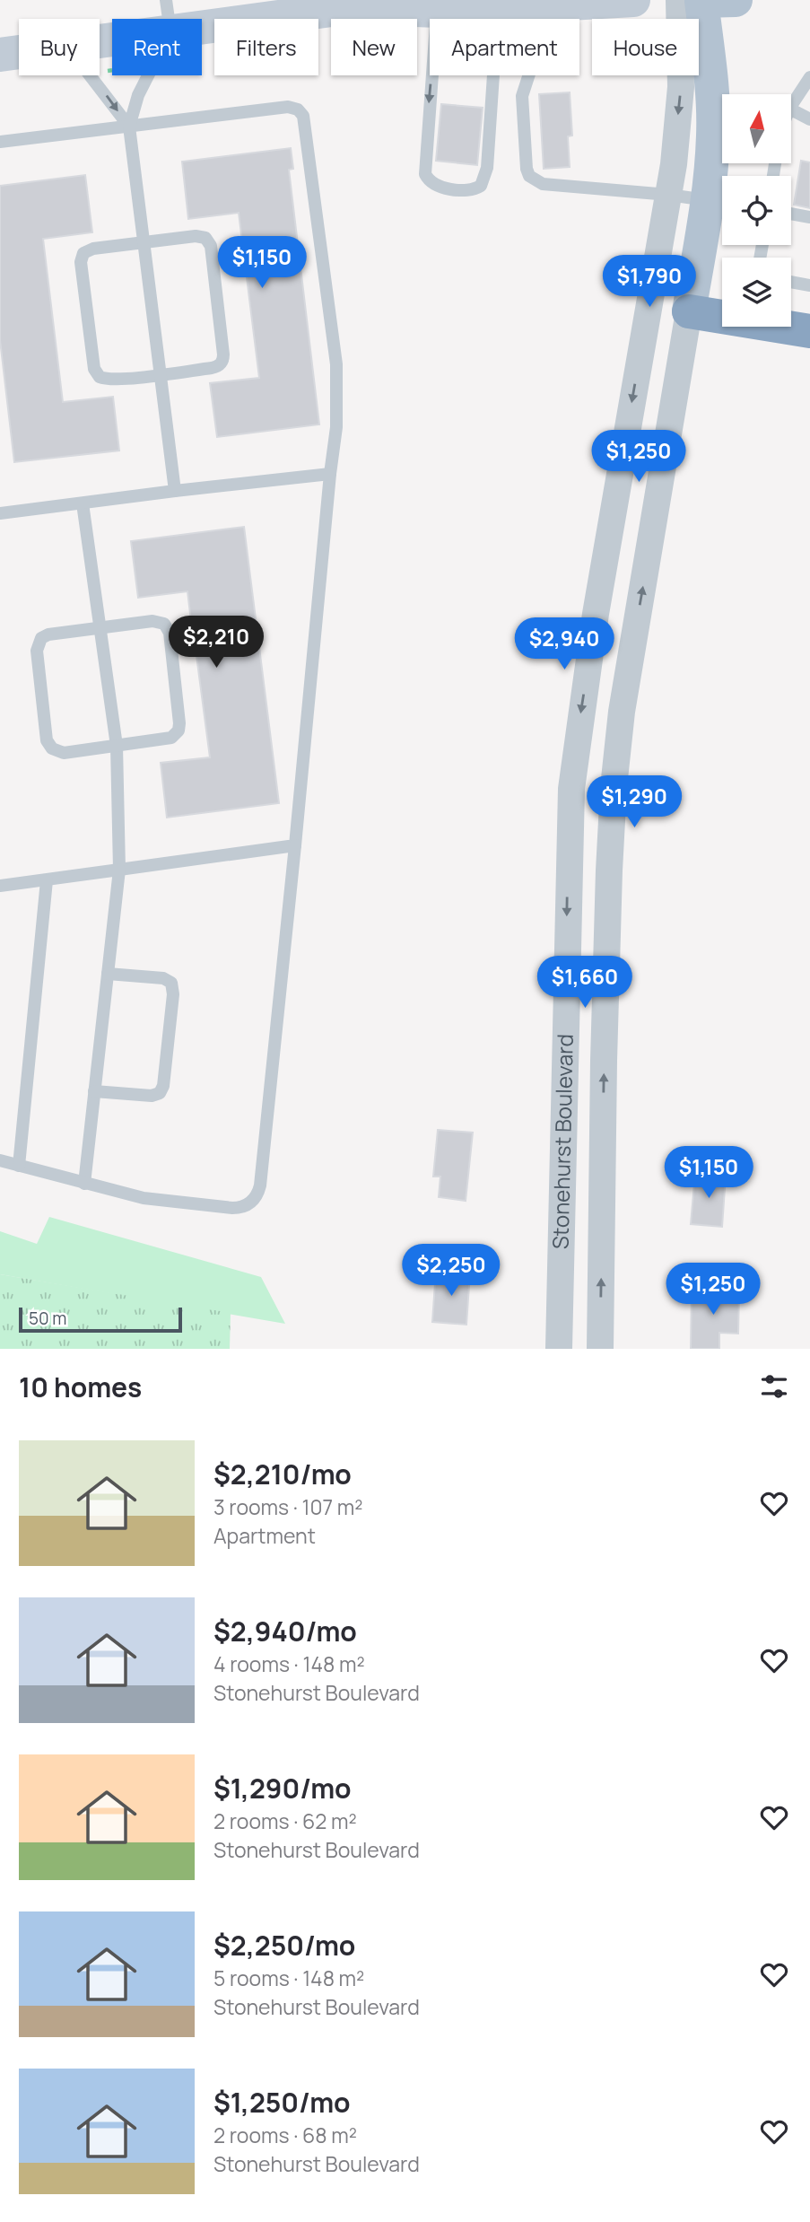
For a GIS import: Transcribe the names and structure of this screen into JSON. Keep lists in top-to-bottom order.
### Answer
{
  "streets": {
    "main road": ["Stonehurst Boulevard"]
  },
  "scale_bar": "50 m",
  "north": "top",
  "page": {
    "chip": [
      "Buy",
      "Rent",
      "Filters",
      "New",
      "Apartment",
      "House"
    ],
    "price": [
      "$1,150",
      "$1,790",
      "$1,250",
      "$2,210",
      "$2,940",
      "$1,290",
      "$1,660",
      "$1,150",
      "$2,250",
      "$1,250"
    ],
    "scale": "50 m",
    "heading": "10 homes",
    "list": [
      {
        "name": "$2,210/mo",
        "note": "3 rooms · 107 m² · Apartment"
      },
      {
        "name": "$2,940/mo",
        "note": "4 rooms · 148 m² · Stonehurst Boulevard"
      },
      {
        "name": "$1,290/mo",
        "note": "2 rooms · 62 m² · Stonehurst Boulevard"
      },
      {
        "name": "$2,250/mo",
        "note": "5 rooms · 148 m² · Stonehurst Boulevard"
      },
      {
        "name": "$1,250/mo",
        "note": "2 rooms · 68 m² · Stonehurst Boulevard"
      }
    ]
  }
}
